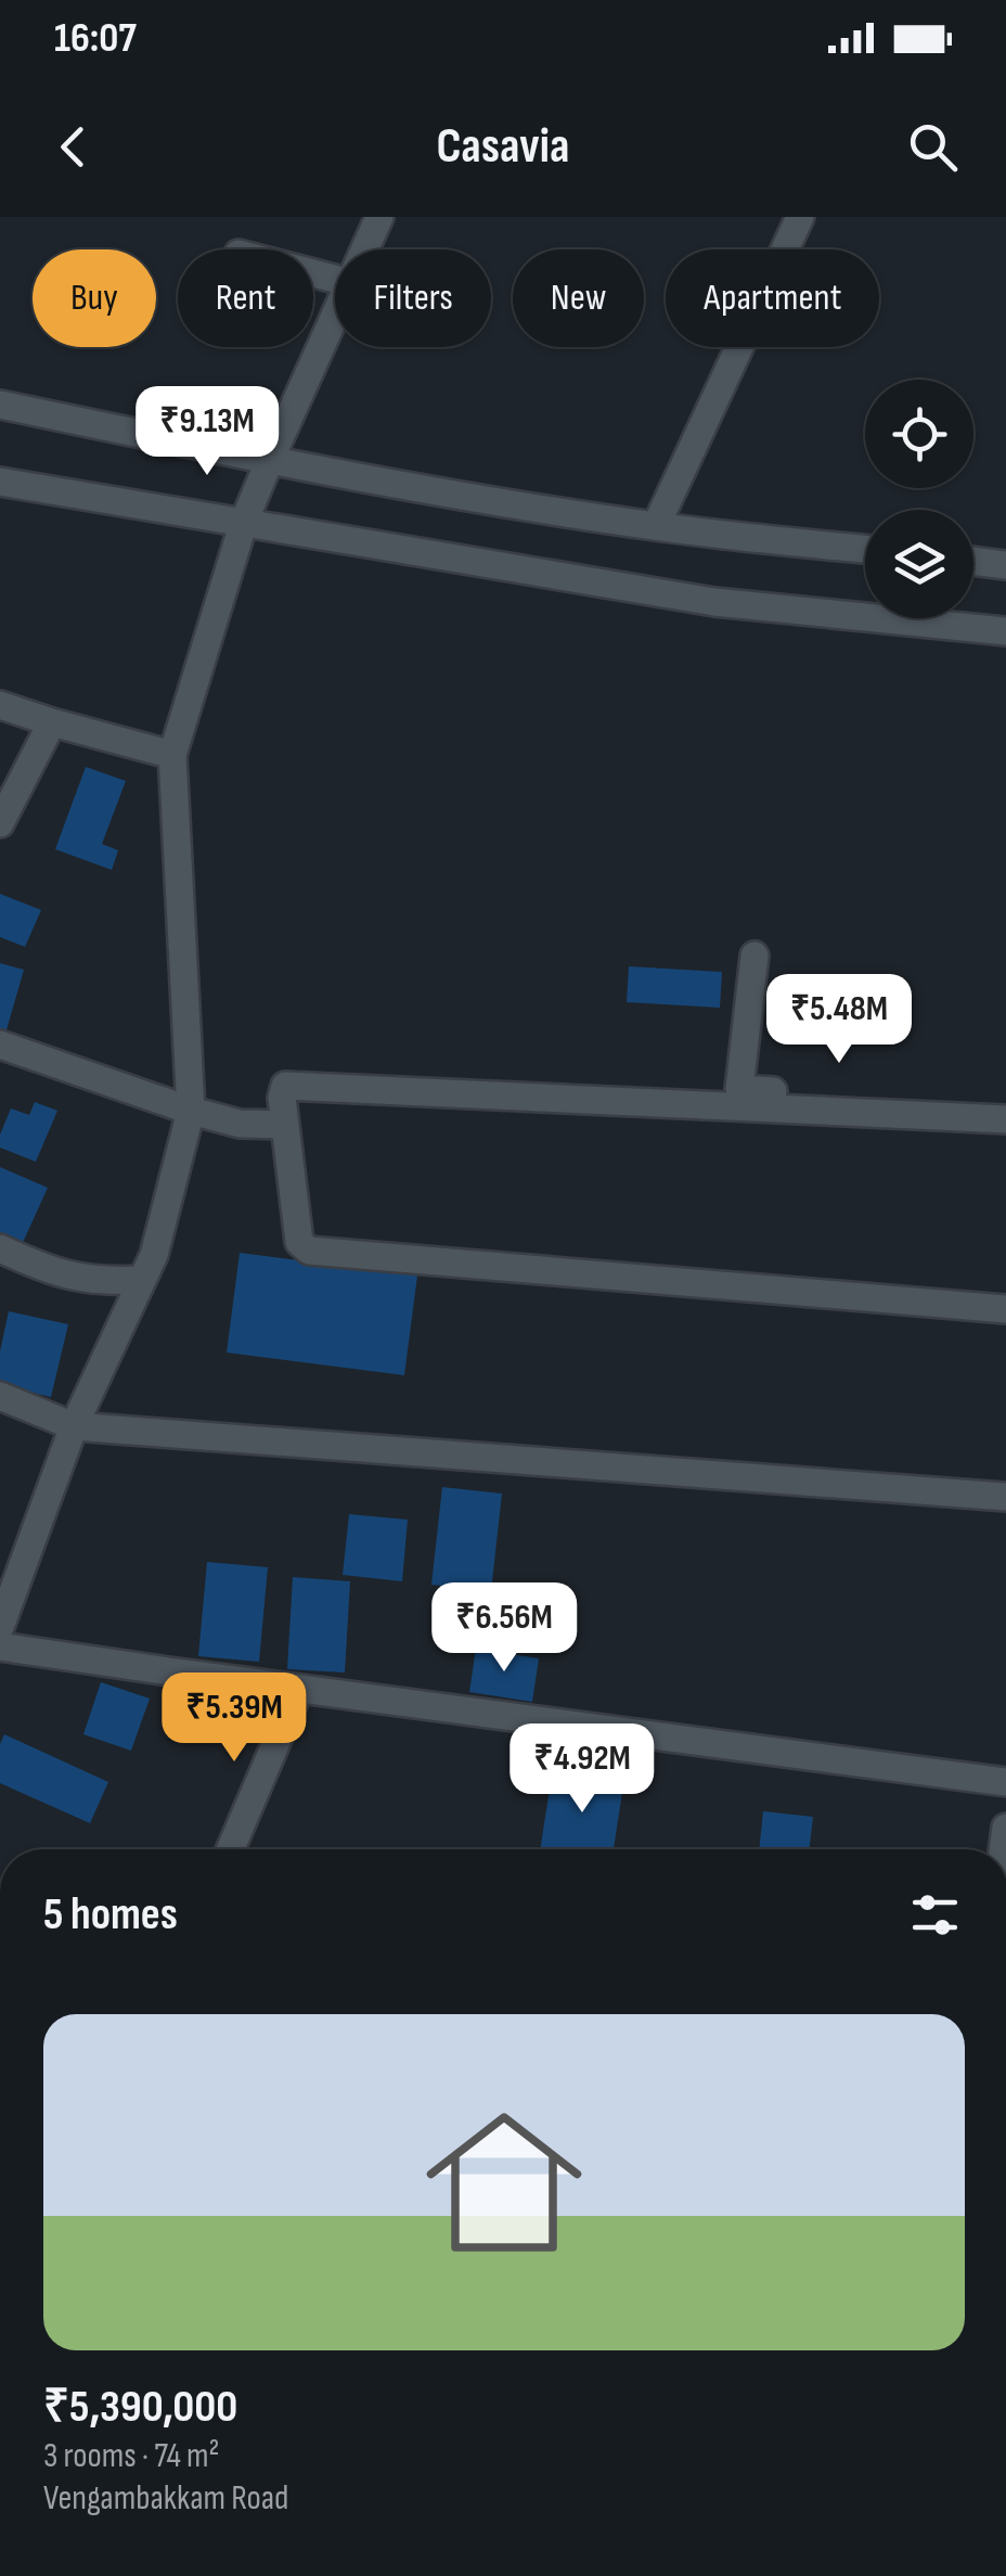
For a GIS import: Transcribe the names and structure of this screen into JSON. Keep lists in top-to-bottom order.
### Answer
{
  "page": {
    "status": "16:07",
    "header": "Casavia",
    "chip": [
      "Buy",
      "Rent",
      "Filters",
      "New",
      "Apartment"
    ],
    "price": [
      "₹9.13M",
      "₹5.48M",
      "₹6.56M",
      "₹5.39M",
      "₹4.92M"
    ],
    "heading": "5 homes",
    "list": [
      {
        "name": "₹5,390,000",
        "note": "3 rooms · 74 m² · Vengambakkam Road"
      }
    ]
  }
}
